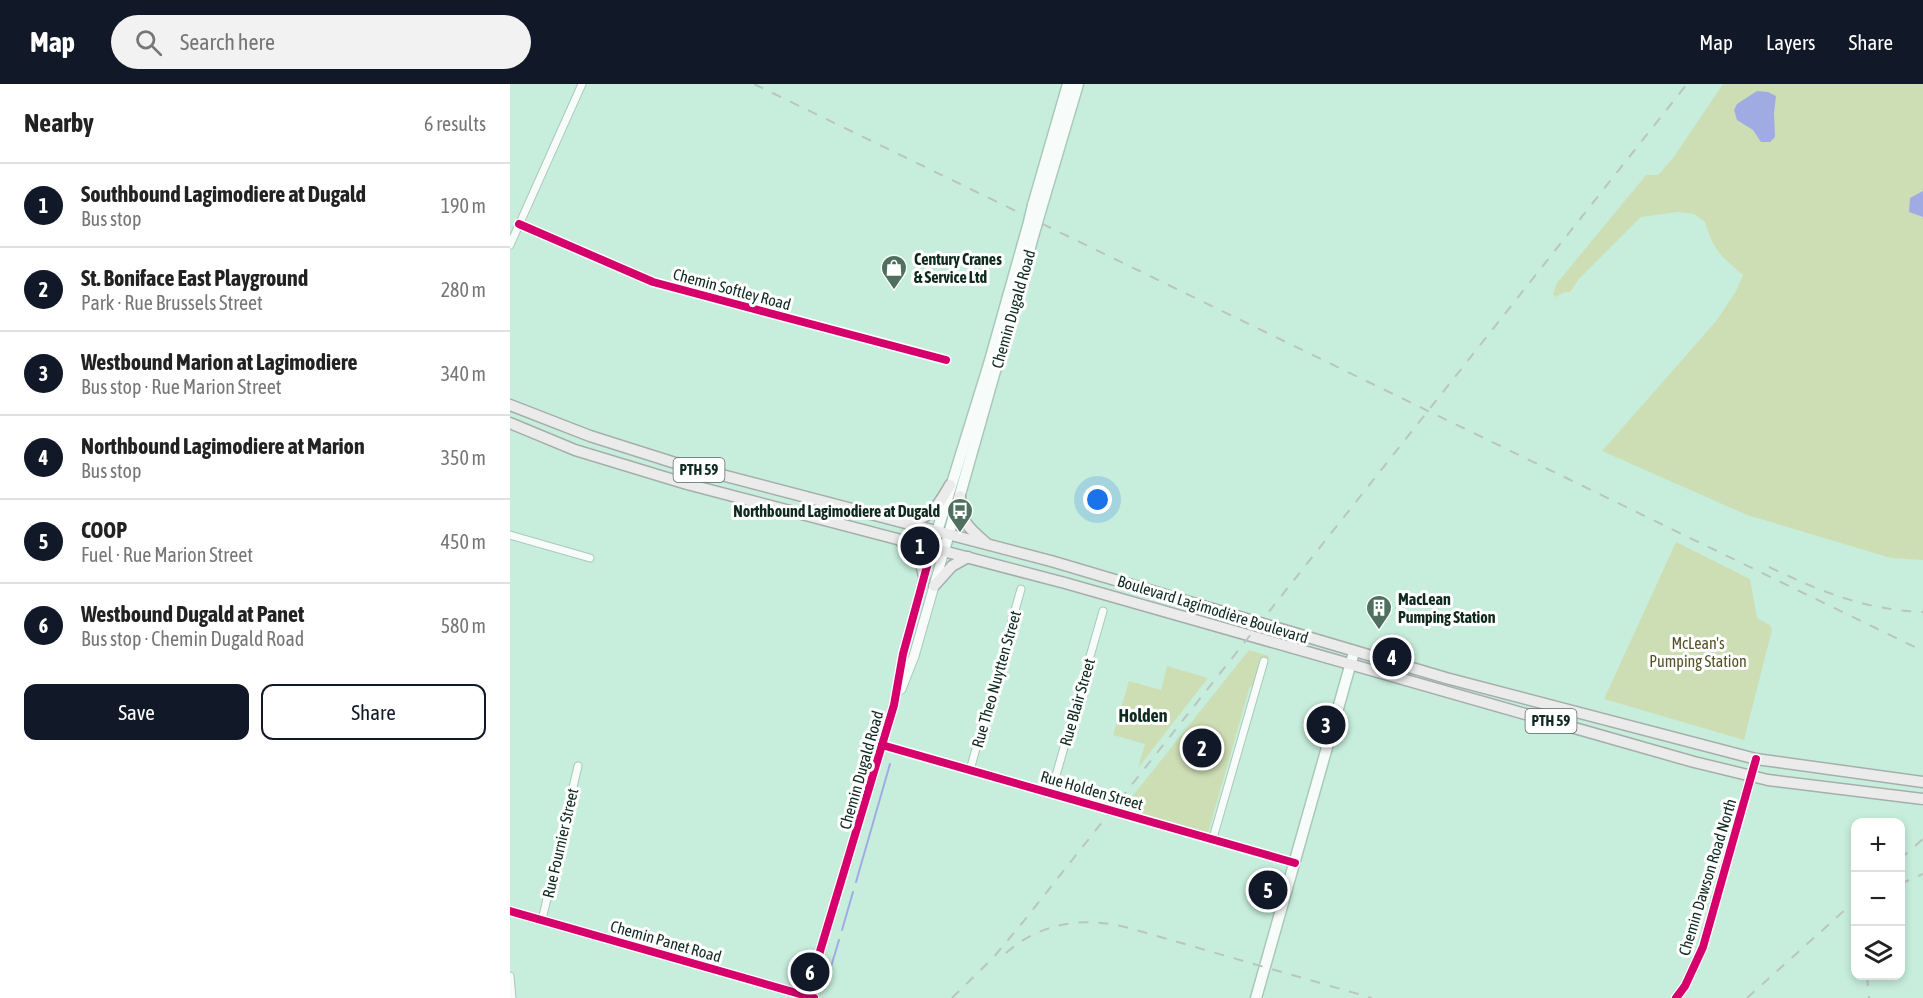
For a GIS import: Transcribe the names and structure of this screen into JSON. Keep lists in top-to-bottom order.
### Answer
{
  "streets": {
    "main road": ["Chemin Dugald Road", "PTH 59", "Boulevard Lagimodière Boulevard"],
    "street": [
      "Chemin Softley Road",
      "Rue Theo Nuytten Street",
      "Rue Blair Street",
      "Rue Holden Street",
      "Rue Fournier Street",
      "Chemin Dawson Road North",
      "Chemin Panet Road"
    ]
  },
  "crossings": [
    ["Chemin Dugald Road", "Boulevard Lagimodière Boulevard"],
    ["Chemin Dugald Road", "Rue Holden Street"],
    ["Chemin Dugald Road", "Chemin Panet Road"],
    ["Boulevard Lagimodière Boulevard", "Chemin Dawson Road North"],
    ["Rue Theo Nuytten Street", "Rue Holden Street"],
    ["Rue Blair Street", "Rue Holden Street"],
    ["Rue Fournier Street", "Chemin Panet Road"]
  ],
  "districts": ["Holden"],
  "parks": ["McLean's Pumping Station"],
  "places": {
    "shop": ["Century Cranes & Service Ltd"],
    "bus stop": ["Northbound Lagimodiere at Dugald"],
    "building": ["MacLean Pumping Station"]
  },
  "page": {
    "header": "Map",
    "search": "Search here",
    "nav": ["Map", "Layers", "Share"],
    "heading": ["Nearby", "6 results"],
    "list": [
      {
        "mark": "1",
        "name": "Southbound Lagimodiere at Dugald",
        "note": "Bus stop",
        "value": "190 m"
      },
      {
        "mark": "2",
        "name": "St. Boniface East Playground",
        "note": "Park · Rue Brussels Street",
        "value": "280 m"
      },
      {
        "mark": "3",
        "name": "Westbound Marion at Lagimodiere",
        "note": "Bus stop · Rue Marion Street",
        "value": "340 m"
      },
      {
        "mark": "4",
        "name": "Northbound Lagimodiere at Marion",
        "note": "Bus stop",
        "value": "350 m"
      },
      {
        "mark": "5",
        "name": "COOP",
        "note": "Fuel · Rue Marion Street",
        "value": "450 m"
      },
      {
        "mark": "6",
        "name": "Westbound Dugald at Panet",
        "note": "Bus stop · Chemin Dugald Road",
        "value": "580 m"
      }
    ],
    "pins": [
      "1",
      "4",
      "3",
      "2",
      "5",
      "6"
    ],
    "buttons": ["Save", "Share"],
    "map_buttons": ["+", "−"]
  }
}
